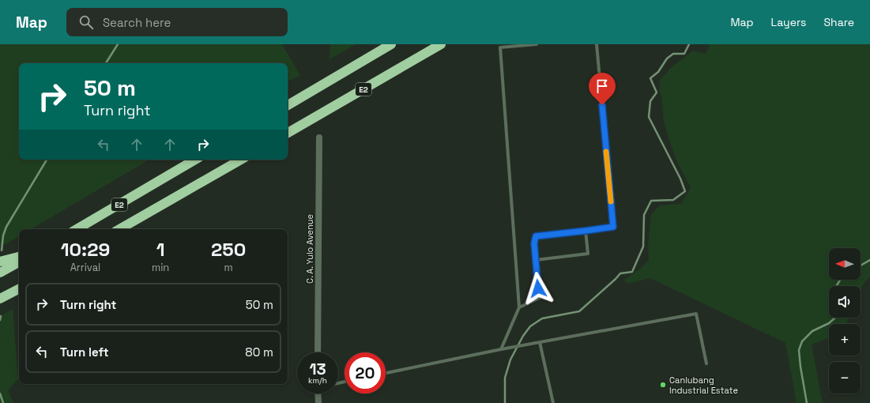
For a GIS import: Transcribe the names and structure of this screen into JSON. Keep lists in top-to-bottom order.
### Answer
{
  "streets": {
    "highway": ["E2"],
    "street": ["C. A. Yulo Avenue"]
  },
  "places": ["Canlubang Industrial Estate"],
  "north": "left",
  "page": {
    "header": "Map",
    "search": "Search here",
    "nav": ["Map", "Layers", "Share"],
    "turn": ["50 m", "Turn right"],
    "eta": [
      "10:29",
      "Arrival",
      "1",
      "min",
      "250",
      "m"
    ],
    "map_buttons": ["+", "−"],
    "list": [
      {
        "name": "Turn right",
        "value": "50 m"
      },
      {
        "name": "Turn left",
        "value": "80 m"
      }
    ],
    "speed": "13 km/h",
    "limit": "20"
  }
}
